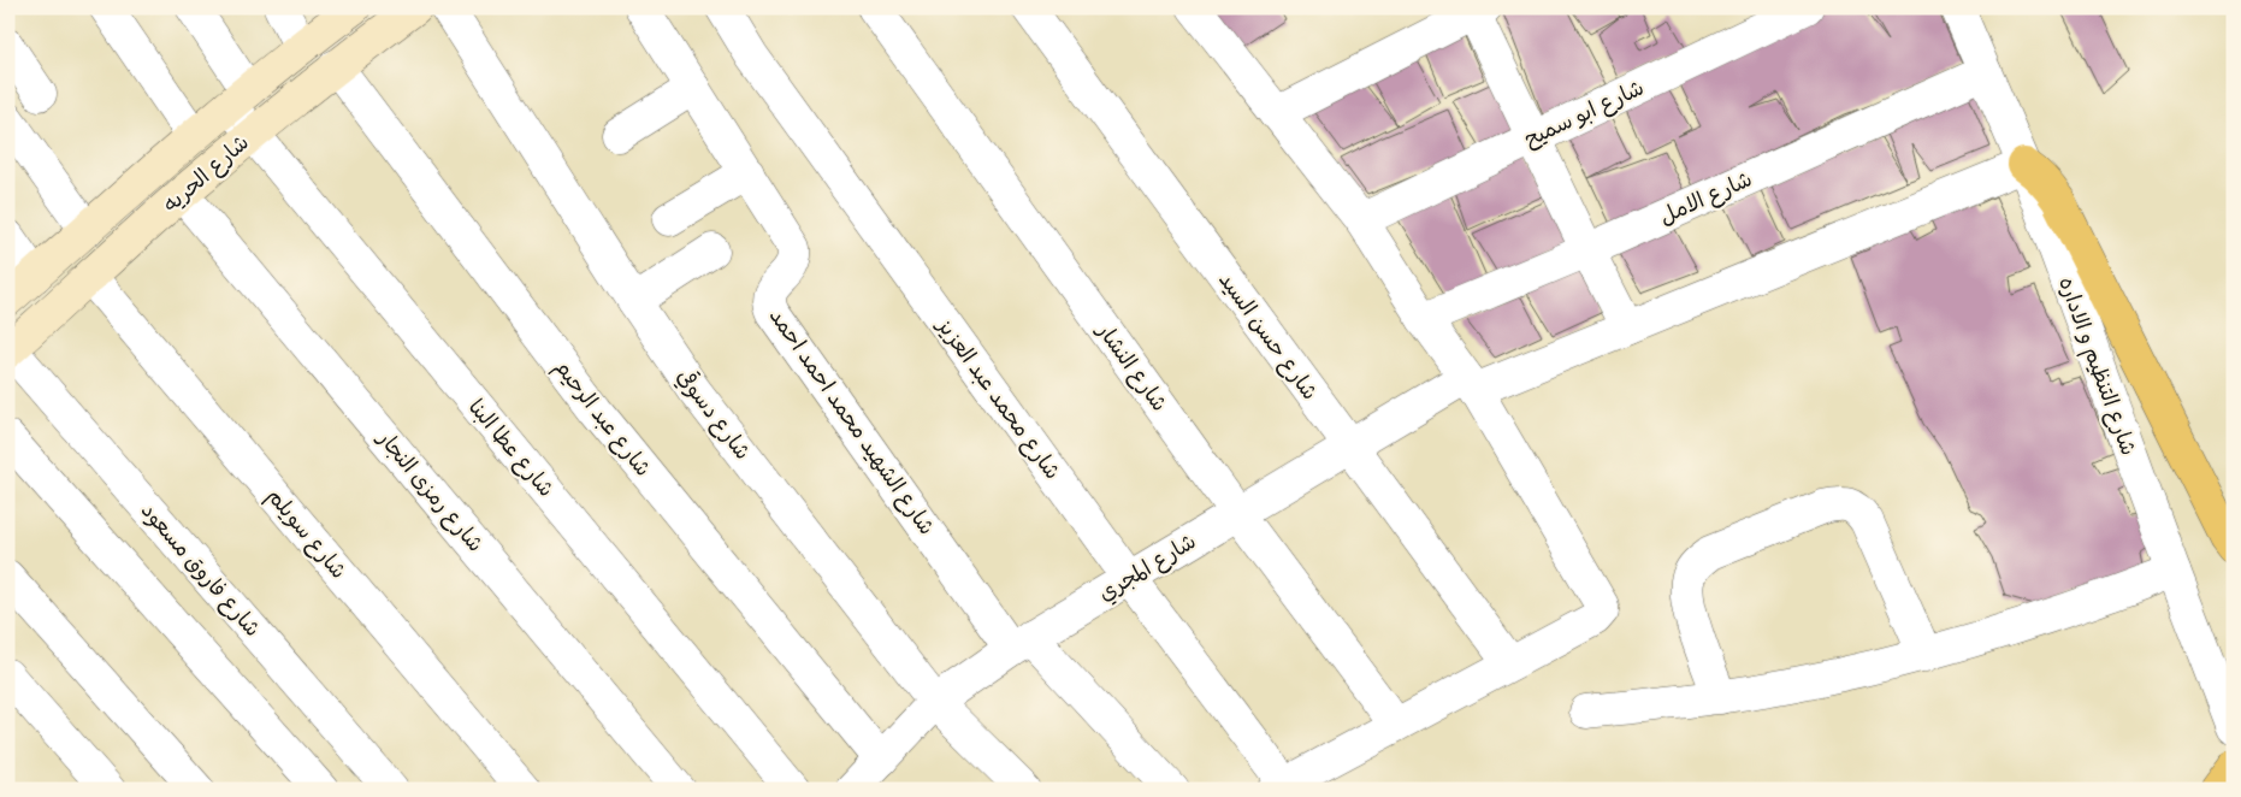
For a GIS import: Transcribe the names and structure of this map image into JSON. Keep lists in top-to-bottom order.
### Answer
{
  "streets": {
    "main road": ["شارع الحريه"],
    "street": [
      "شارع ابو سميح",
      "شارع الامل",
      "شارع حسن السيد",
      "شارع التنظيم و الاداره",
      "شارع النشار",
      "شارع محمد عبد العزيز",
      "شارع دسوقي",
      "شارع عبد الرحيم",
      "شارع الشهيد محمد احمد احمد",
      "شارع عطا البنا",
      "شارع رمزى النجار",
      "شارع سويلم",
      "شارع المجري",
      "شارع فاروق مسعود"
    ]
  },
  "crossings": [
    ["شارع الحريه", "شارع عبد الرحيم"],
    ["شارع الحريه", "شارع عطا البنا"],
    ["شارع الحريه", "شارع رمزى النجار"],
    ["شارع الحريه", "شارع سويلم"],
    ["شارع الحريه", "شارع فاروق مسعود"],
    ["شارع الامل", "شارع التنظيم و الاداره"],
    ["شارع حسن السيد", "شارع المجري"],
    ["شارع التنظيم و الاداره", "شارع المجري"],
    ["شارع النشار", "شارع المجري"],
    ["شارع محمد عبد العزيز", "شارع المجري"],
    ["شارع دسوقي", "شارع المجري"],
    ["شارع عبد الرحيم", "شارع المجري"],
    ["شارع الشهيد محمد احمد احمد", "شارع المجري"]
  ]
}
